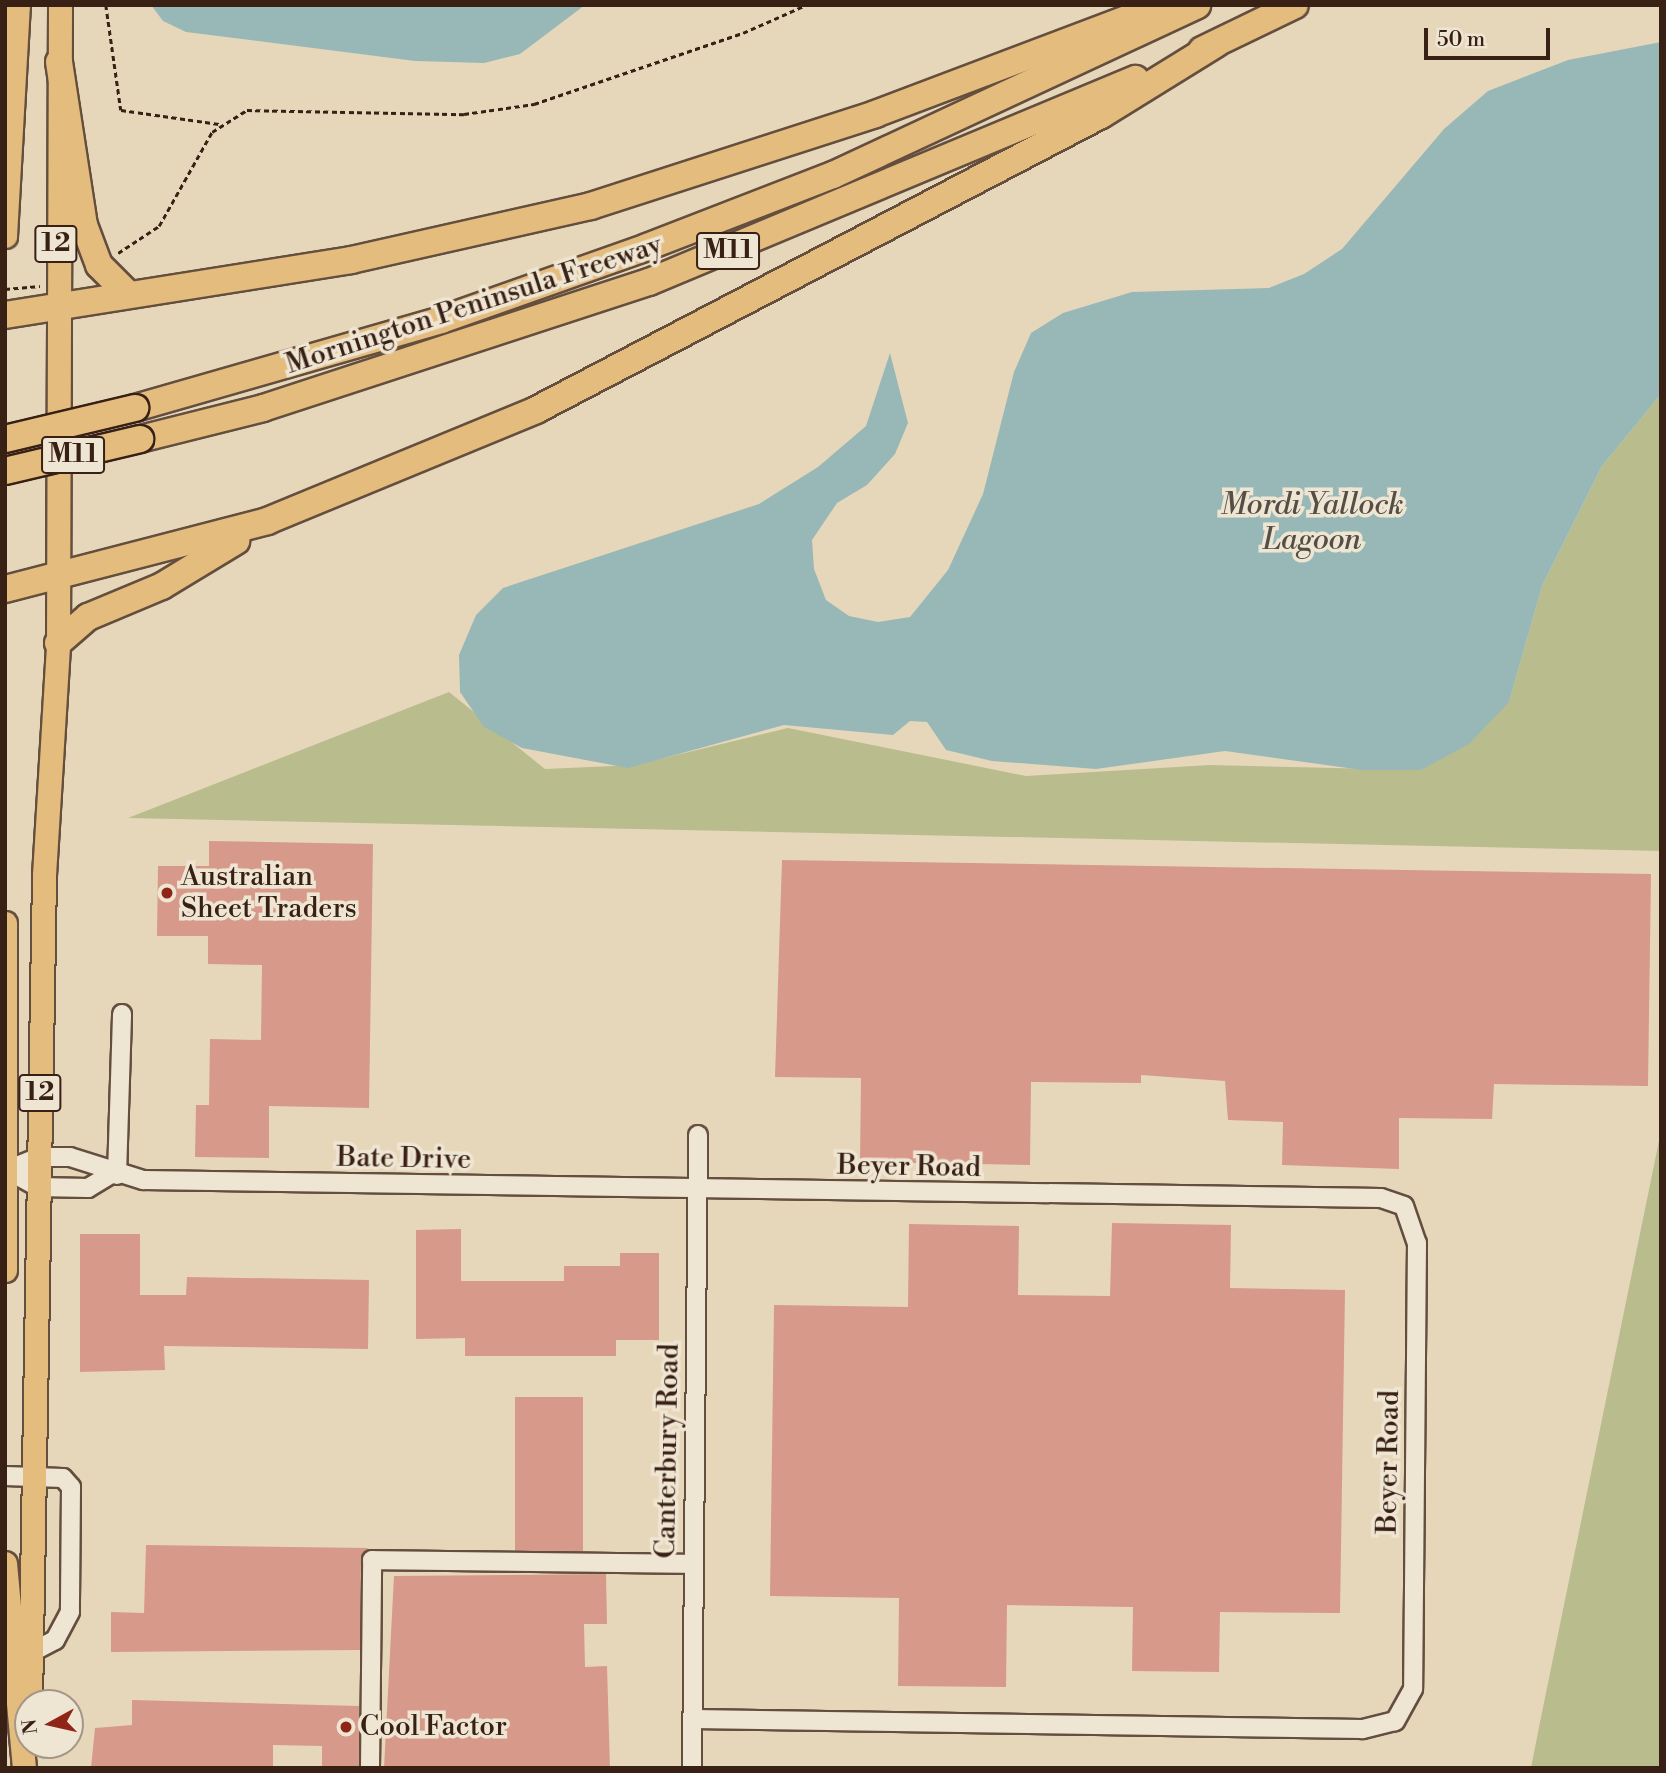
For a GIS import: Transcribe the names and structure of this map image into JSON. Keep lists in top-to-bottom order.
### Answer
{
  "streets": {
    "highway": ["M11", "Mornington Peninsula Freeway"],
    "main road": ["12"],
    "street": ["Bate Drive", "Beyer Road", "Canterbury Road"]
  },
  "crossings": [
    ["12", "Bate Drive"],
    ["Bate Drive", "Beyer Road"],
    ["Bate Drive", "Canterbury Road"],
    ["Beyer Road", "Canterbury Road"]
  ],
  "water": ["Mordi Yallock Lagoon"],
  "places": ["Australian Sheet Traders", "Cool Factor"],
  "scale_bar": "50 m",
  "north": "left"
}
